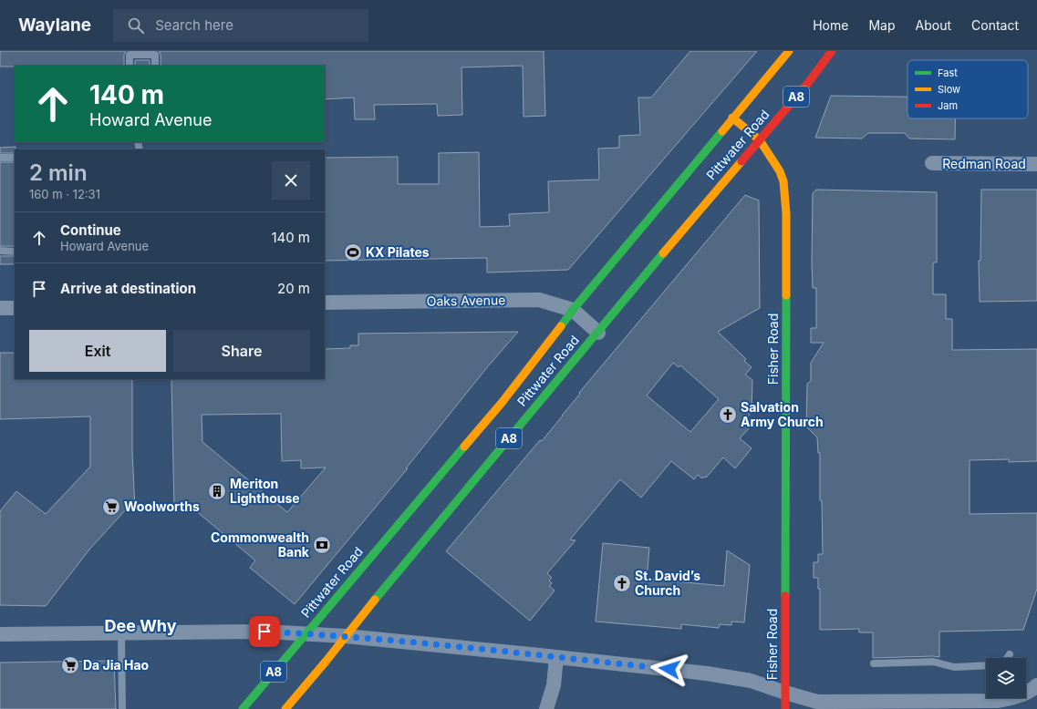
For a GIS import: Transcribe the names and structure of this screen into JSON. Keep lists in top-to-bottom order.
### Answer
{
  "streets": {
    "main road": ["A8", "Pittwater Road", "Fisher Road"],
    "street": ["Redman Road", "Oaks Avenue"]
  },
  "crossings": [
    ["Pittwater Road", "Oaks Avenue"],
    ["Pittwater Road", "Fisher Road"]
  ],
  "districts": ["Dee Why"],
  "places": {
    "sports": ["KX Pilates"],
    "church": ["Salvation Army Church", "St. David’s Church"],
    "building": ["Meriton Lighthouse"],
    "supermarket": ["Woolworths", "Da Jia Hao"],
    "bank": ["Commonwealth Bank"]
  },
  "legend": ["Fast", "Slow", "Jam"],
  "page": {
    "header": "Waylane",
    "search": "Search here",
    "nav": [
      "Home",
      "Map",
      "About",
      "Contact"
    ],
    "turn": ["140 m", "Howard Avenue"],
    "heading": ["2 min", "160 m · 12:31"],
    "list": [
      {
        "name": "Continue",
        "note": "Howard Avenue",
        "value": "140 m"
      },
      {
        "name": "Arrive at destination",
        "value": "20 m"
      }
    ],
    "buttons": ["Exit", "Share"]
  }
}
